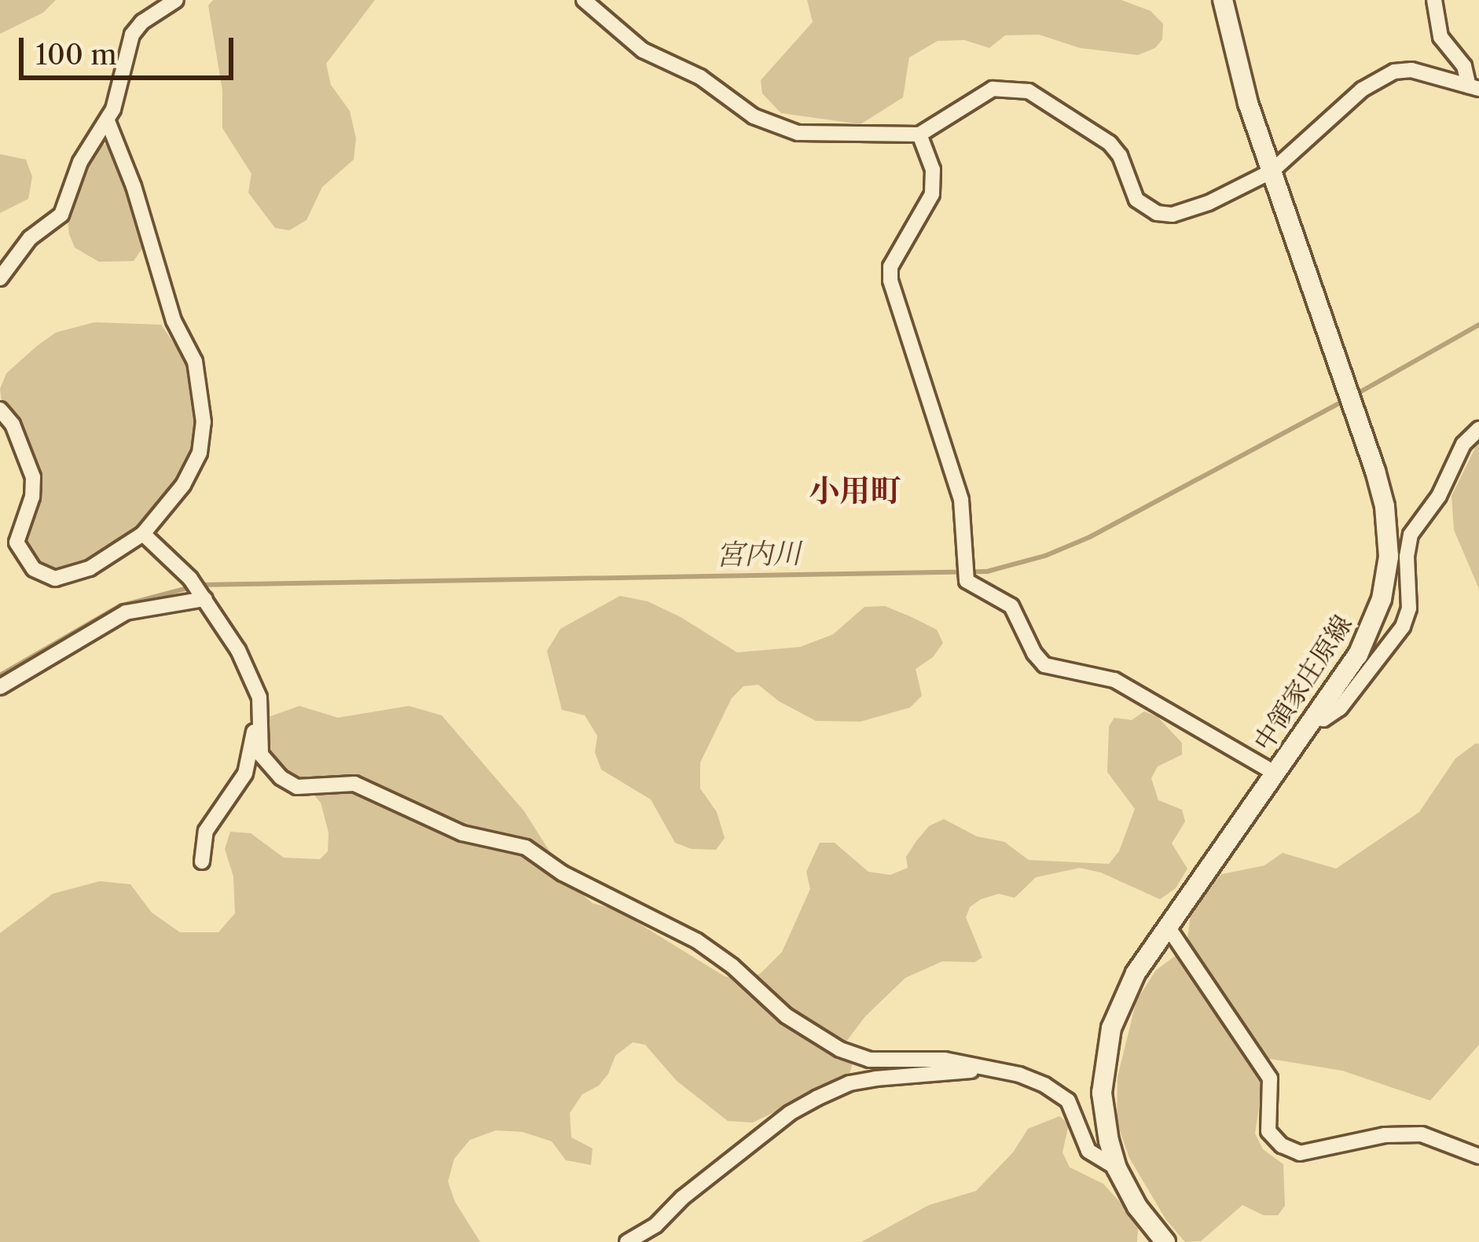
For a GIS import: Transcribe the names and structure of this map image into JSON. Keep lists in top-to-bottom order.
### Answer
{
  "streets": {
    "main road": ["中領家庄原線"]
  },
  "districts": ["小用町"],
  "water": ["宮内川"],
  "scale_bar": "100 m"
}
